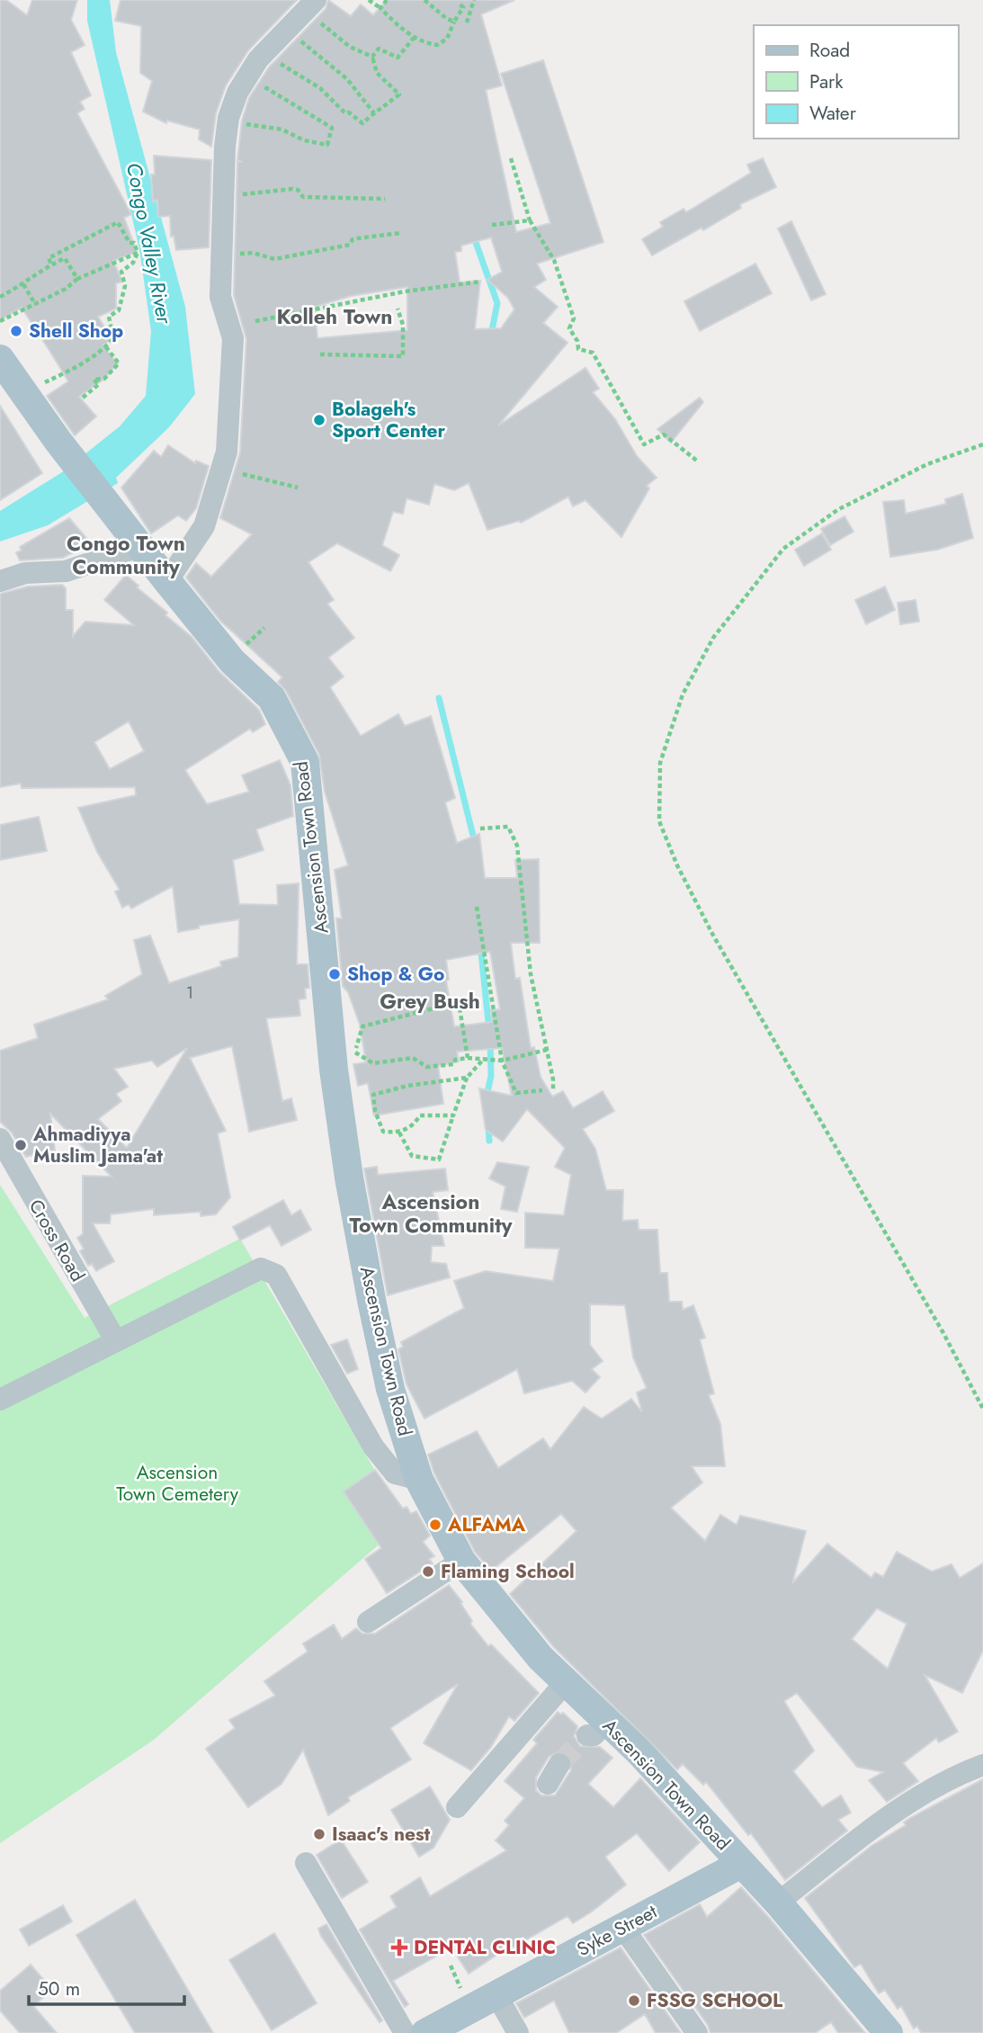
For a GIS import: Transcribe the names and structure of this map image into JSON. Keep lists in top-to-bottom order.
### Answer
{
  "streets": {
    "main road": ["Ascension Town Road", "Syke Street"],
    "street": ["Cross Road"]
  },
  "crossings": [
    ["Ascension Town Road", "Syke Street"]
  ],
  "districts": [
    "Kolleh Town",
    "Congo Town Community",
    "Grey Bush",
    "Ascension Town Community"
  ],
  "water": ["Congo Valley River"],
  "parks": ["Ascension Town Cemetery"],
  "places": {
    "other": [
      "Shell Shop",
      "Bolageh's Sport Center",
      "Shop & Go",
      "Ahmadiyya Muslim Jama'at",
      "ALFAMA",
      "Flaming School",
      "Isaac's nest",
      "FSSG SCHOOL"
    ],
    "health": ["DENTAL CLINIC"]
  },
  "house_numbers": ["1"],
  "legend": ["Road", "Park", "Water"],
  "scale_bar": "50 m"
}
